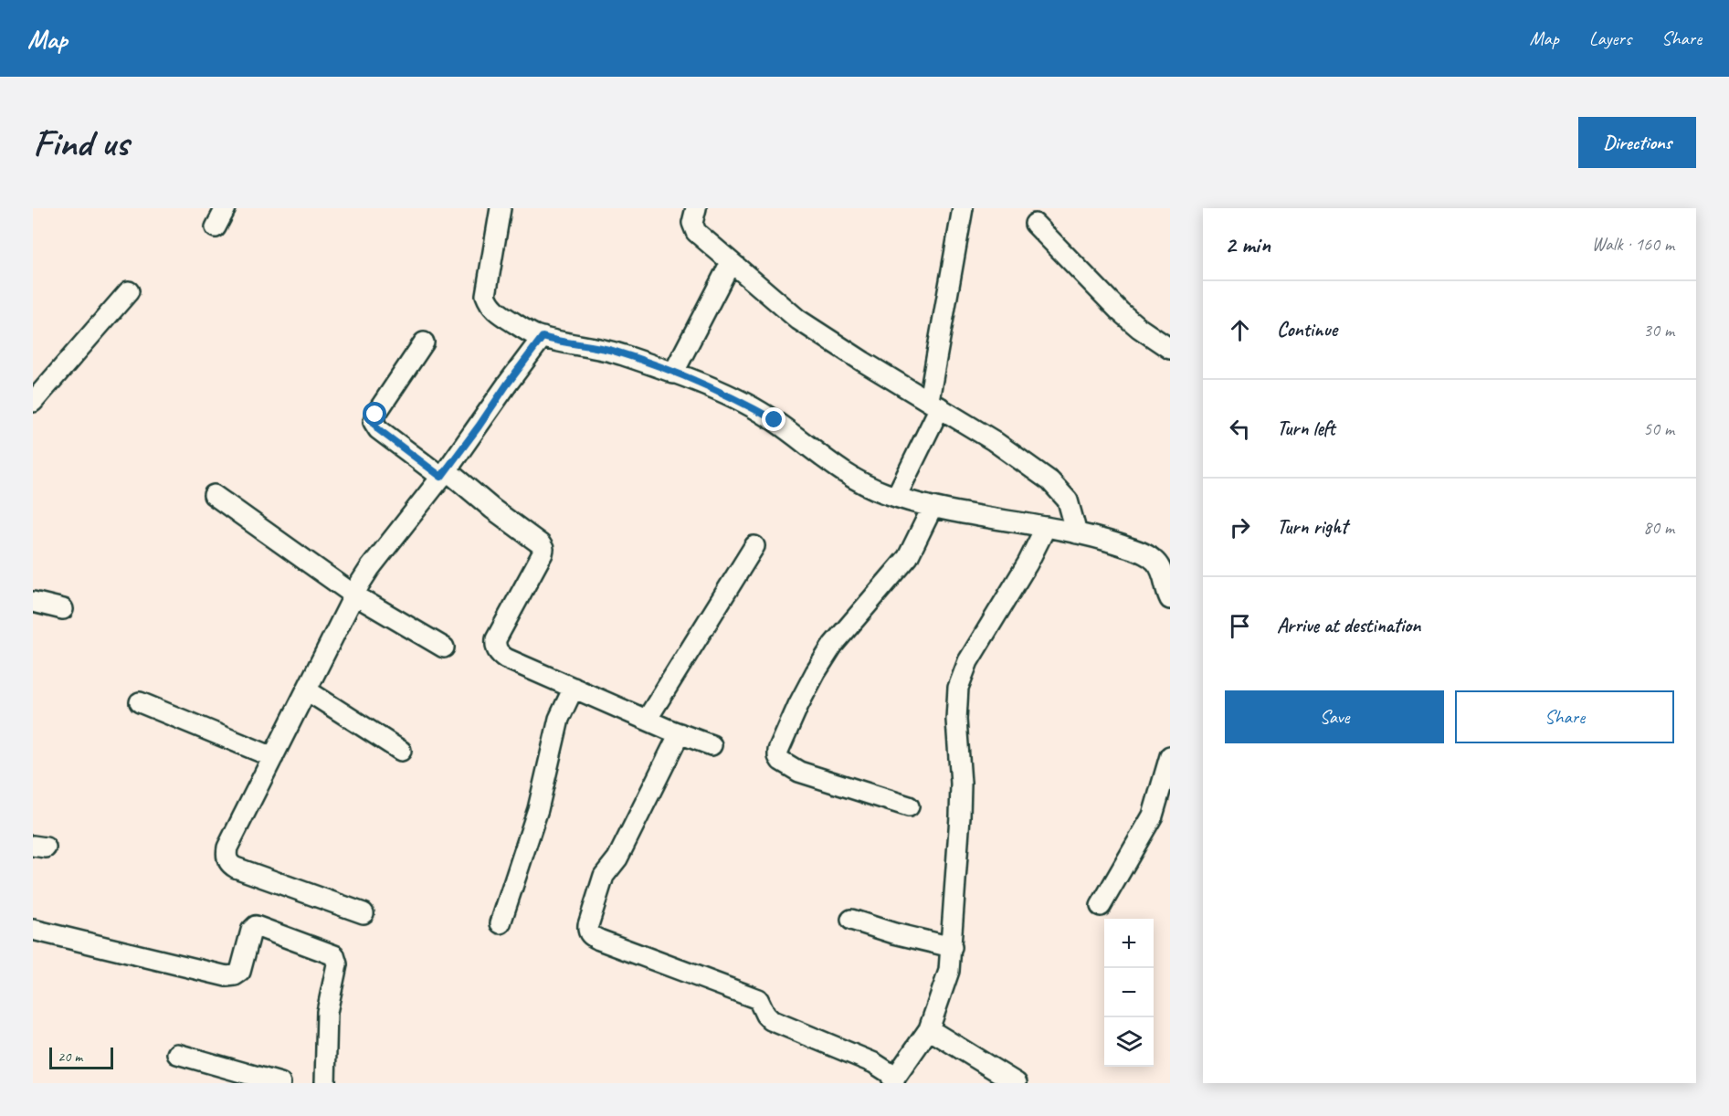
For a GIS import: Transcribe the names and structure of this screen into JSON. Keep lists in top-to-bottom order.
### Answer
{
  "scale_bar": "20 m",
  "page": {
    "header": "Map",
    "nav": ["Map", "Layers", "Share"],
    "buttons": [
      "Directions",
      ["Save", "Share"]
    ],
    "title": "Find us",
    "heading": ["2 min", "Walk · 160 m"],
    "list": [
      ["Continue", "30 m"],
      ["Turn left", "50 m"],
      ["Turn right", "80 m"],
      "Arrive at destination"
    ],
    "map_buttons": ["+", "−"],
    "scale": "20 m"
  }
}
